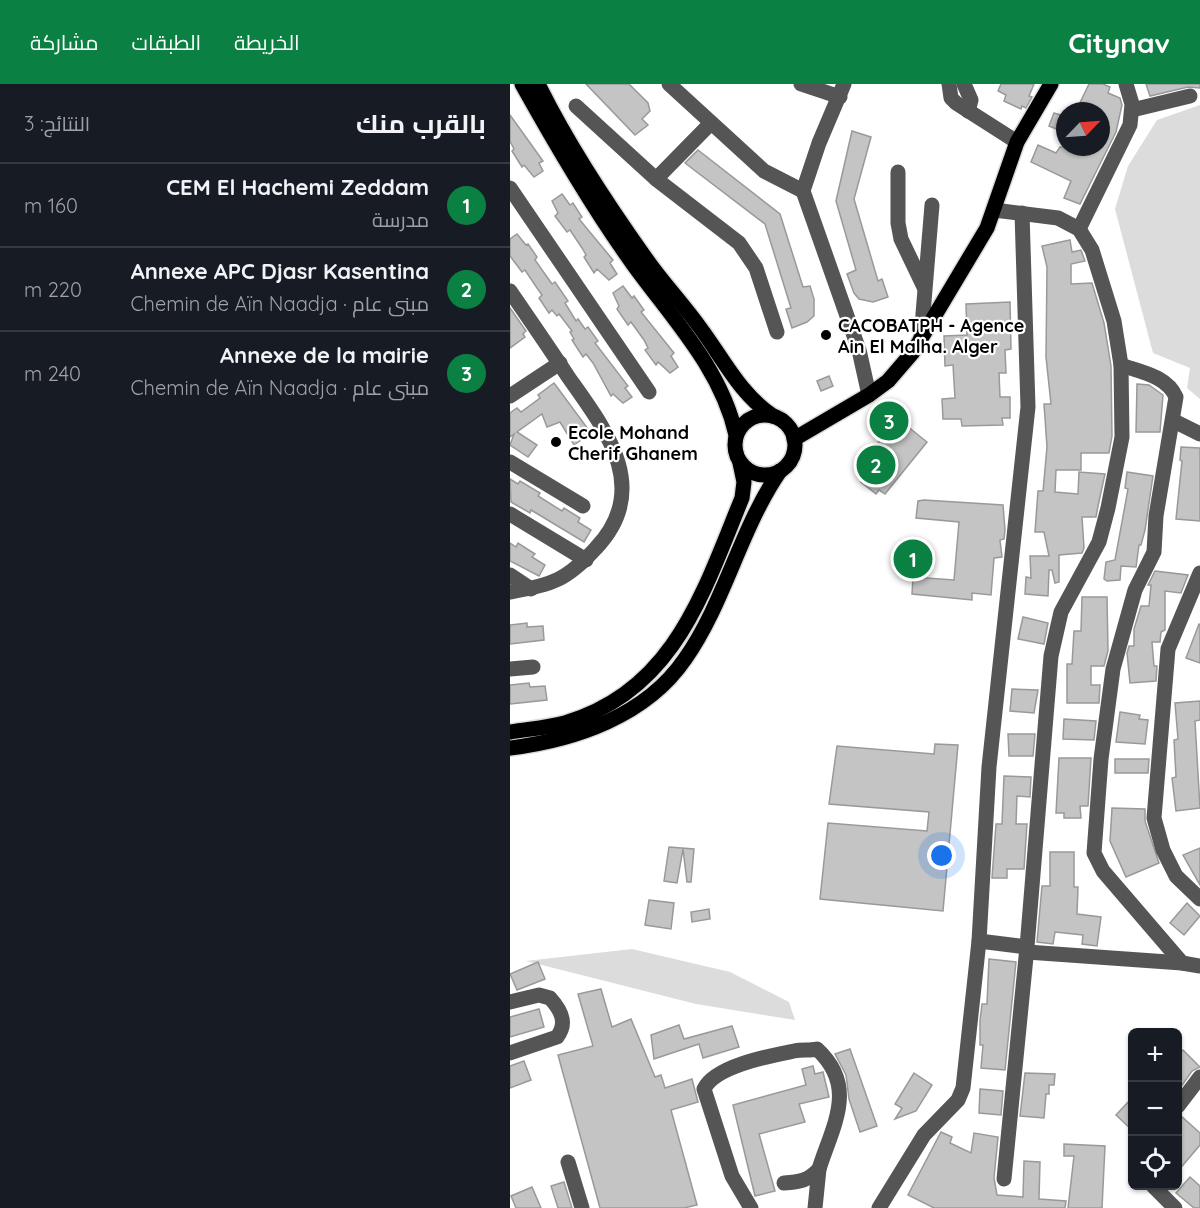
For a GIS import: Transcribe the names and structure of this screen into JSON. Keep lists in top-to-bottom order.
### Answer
{
  "places": ["CACOBATPH - Agence Ain El Malha. Alger", "Ecole Mohand Cherif Ghanem"],
  "north": "top right",
  "page": {
    "header": "Citynav",
    "nav": ["الخريطة", "الطبقات", "مشاركة"],
    "heading": ["بالقرب منك", "النتائج: 3"],
    "list": [
      {
        "mark": "1",
        "name": "CEM El Hachemi Zeddam",
        "note": "مدرسة",
        "value": "160 m"
      },
      {
        "mark": "2",
        "name": "Annexe APC Djasr Kasentina",
        "note": "مبنى عام · Chemin de Aïn Naadja",
        "value": "220 m"
      },
      {
        "mark": "3",
        "name": "Annexe de la mairie",
        "note": "مبنى عام · Chemin de Aïn Naadja",
        "value": "240 m"
      }
    ],
    "pins": ["3", "2", "1"],
    "map_buttons": ["+", "−"]
  }
}
